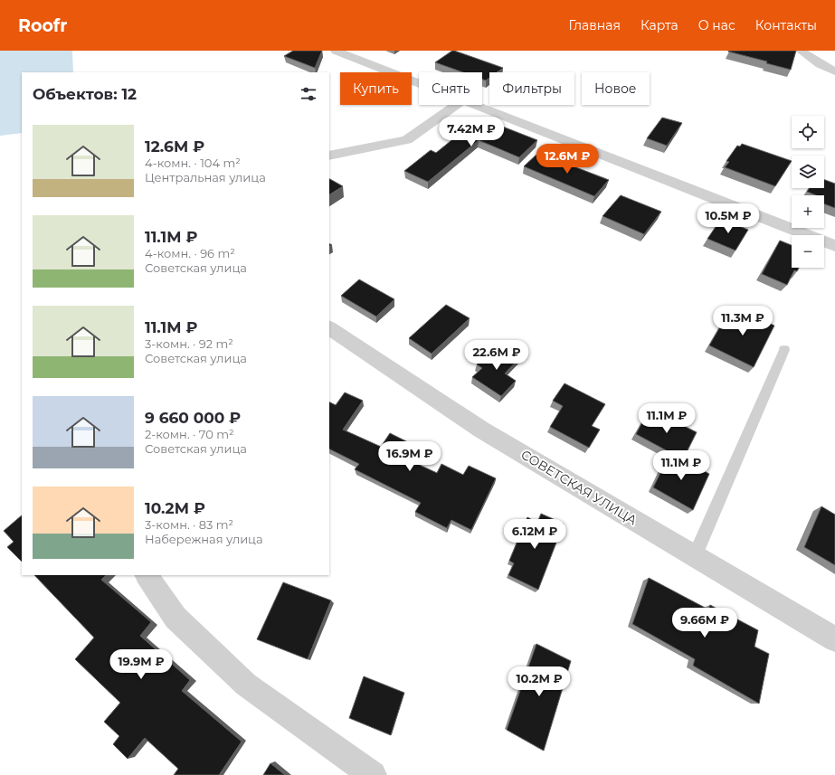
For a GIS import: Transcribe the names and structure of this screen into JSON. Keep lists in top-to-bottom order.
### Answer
{
  "streets": {
    "street": ["СОВЕТСКАЯ УЛИЦА"]
  },
  "page": {
    "header": "Roofr",
    "nav": [
      "Главная",
      "Карта",
      "О нас",
      "Контакты"
    ],
    "chip": [
      "Купить",
      "Снять",
      "Фильтры",
      "Новое"
    ],
    "heading": "Объектов: 12",
    "map_buttons": ["+", "−"],
    "list": [
      {
        "name": "12.6M ₽",
        "note": "4-комн. · 104 m² · Центральная улица"
      },
      {
        "name": "11.1M ₽",
        "note": "4-комн. · 96 m² · Советская улица"
      },
      {
        "name": "11.1M ₽",
        "note": "3-комн. · 92 m² · Советская улица"
      },
      {
        "name": "9 660 000 ₽",
        "note": "2-комн. · 70 m² · Советская улица"
      },
      {
        "name": "10.2M ₽",
        "note": "3-комн. · 83 m² · Набережная улица"
      }
    ],
    "price": [
      "7.42M ₽",
      "12.6M ₽",
      "10.5M ₽",
      "11.3M ₽",
      "22.6M ₽",
      "11.1M ₽",
      "16.9M ₽",
      "11.1M ₽",
      "6.12M ₽",
      "9.66M ₽",
      "19.9M ₽",
      "10.2M ₽"
    ]
  }
}
